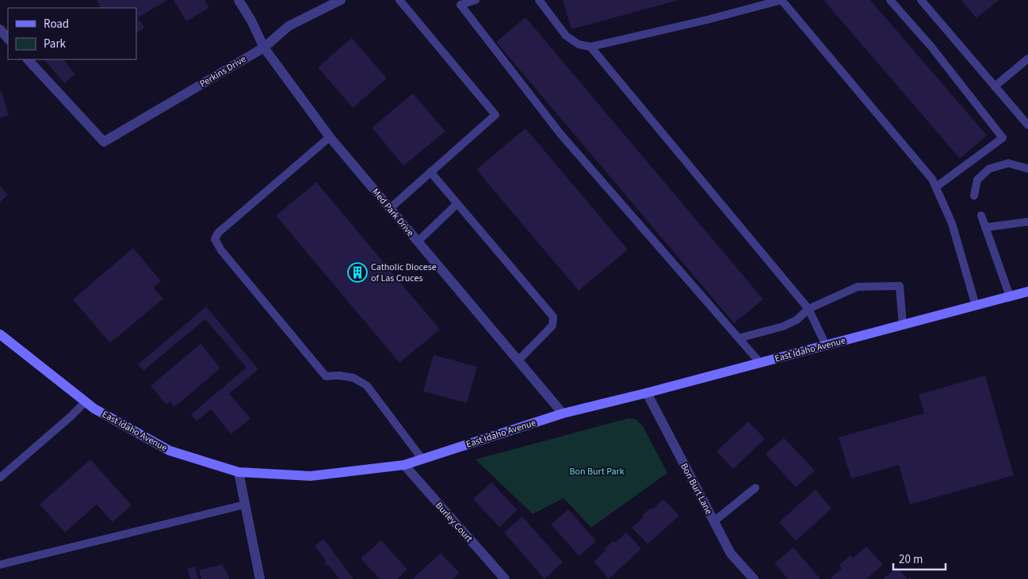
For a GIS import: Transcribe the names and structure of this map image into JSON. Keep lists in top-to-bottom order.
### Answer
{
  "streets": {
    "street": [
      "Perkins Drive",
      "Med Park Drive",
      "East Idaho Avenue",
      "Bon Burt Lane",
      "Burley Court"
    ]
  },
  "crossings": [
    ["Perkins Drive", "Med Park Drive"],
    ["Med Park Drive", "East Idaho Avenue"],
    ["East Idaho Avenue", "Bon Burt Lane"],
    ["East Idaho Avenue", "Burley Court"]
  ],
  "parks": ["Bon Burt Park"],
  "places": {
    "building": ["Catholic Diocese of Las Cruces"]
  },
  "legend": ["Road", "Park"],
  "scale_bar": "20 m"
}
